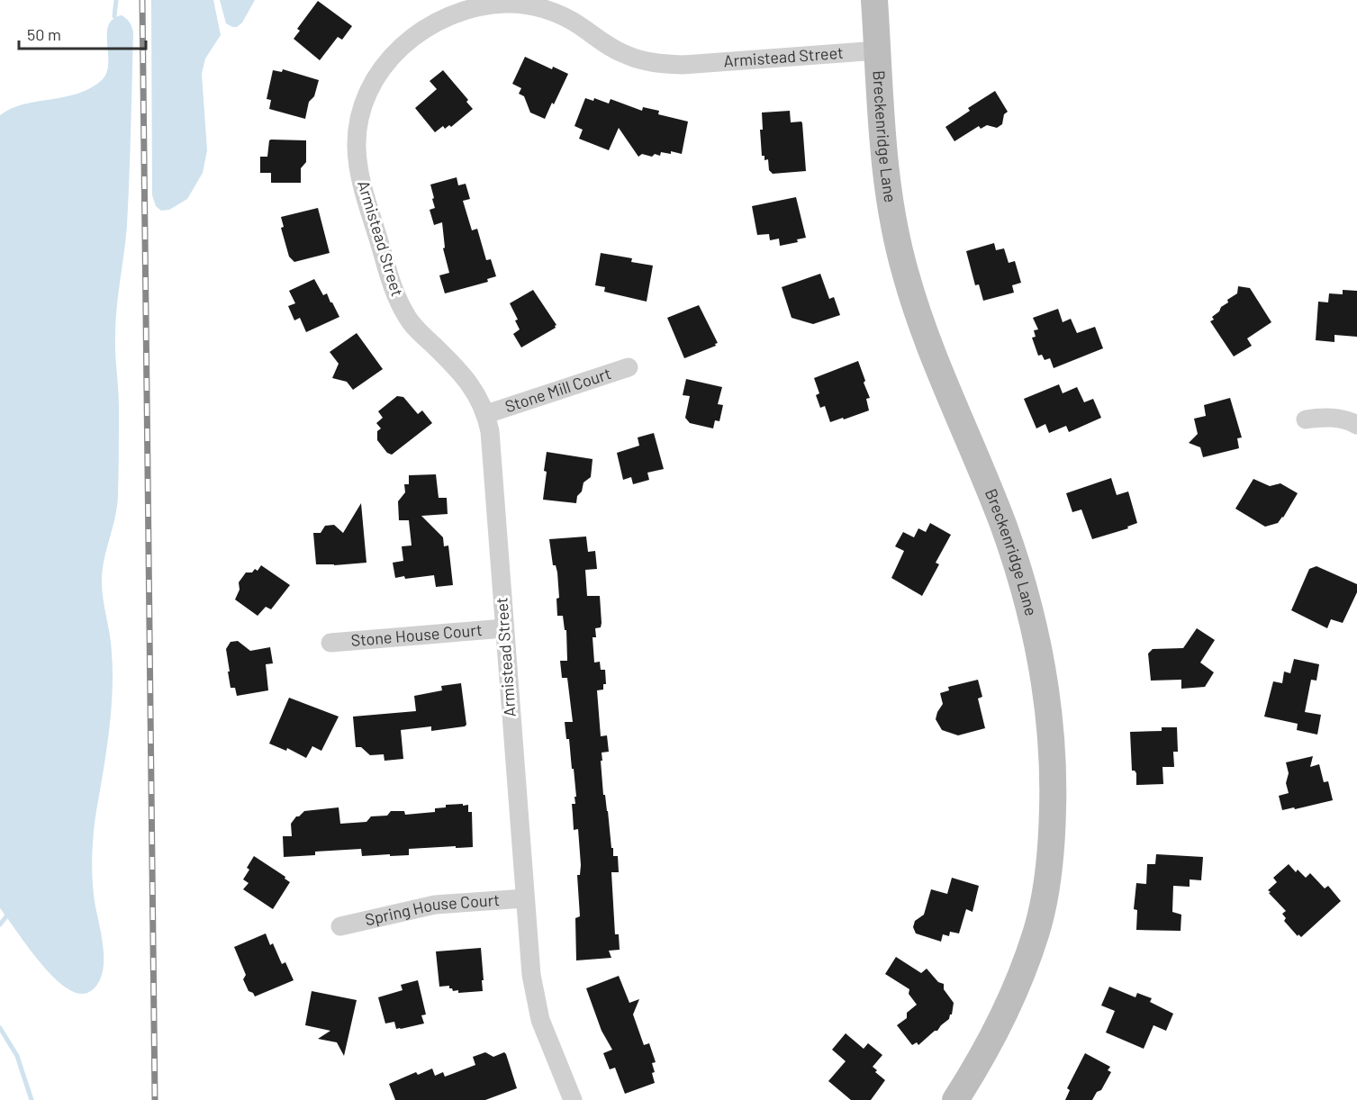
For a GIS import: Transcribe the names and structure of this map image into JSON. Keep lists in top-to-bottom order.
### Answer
{
  "streets": {
    "street": [
      "Armistead Street",
      "Breckenridge Lane",
      "Stone Mill Court",
      "Stone House Court",
      "Spring House Court"
    ]
  },
  "crossings": [
    ["Armistead Street", "Breckenridge Lane"],
    ["Armistead Street", "Stone Mill Court"],
    ["Armistead Street", "Stone House Court"],
    ["Armistead Street", "Spring House Court"]
  ],
  "scale_bar": "50 m"
}
